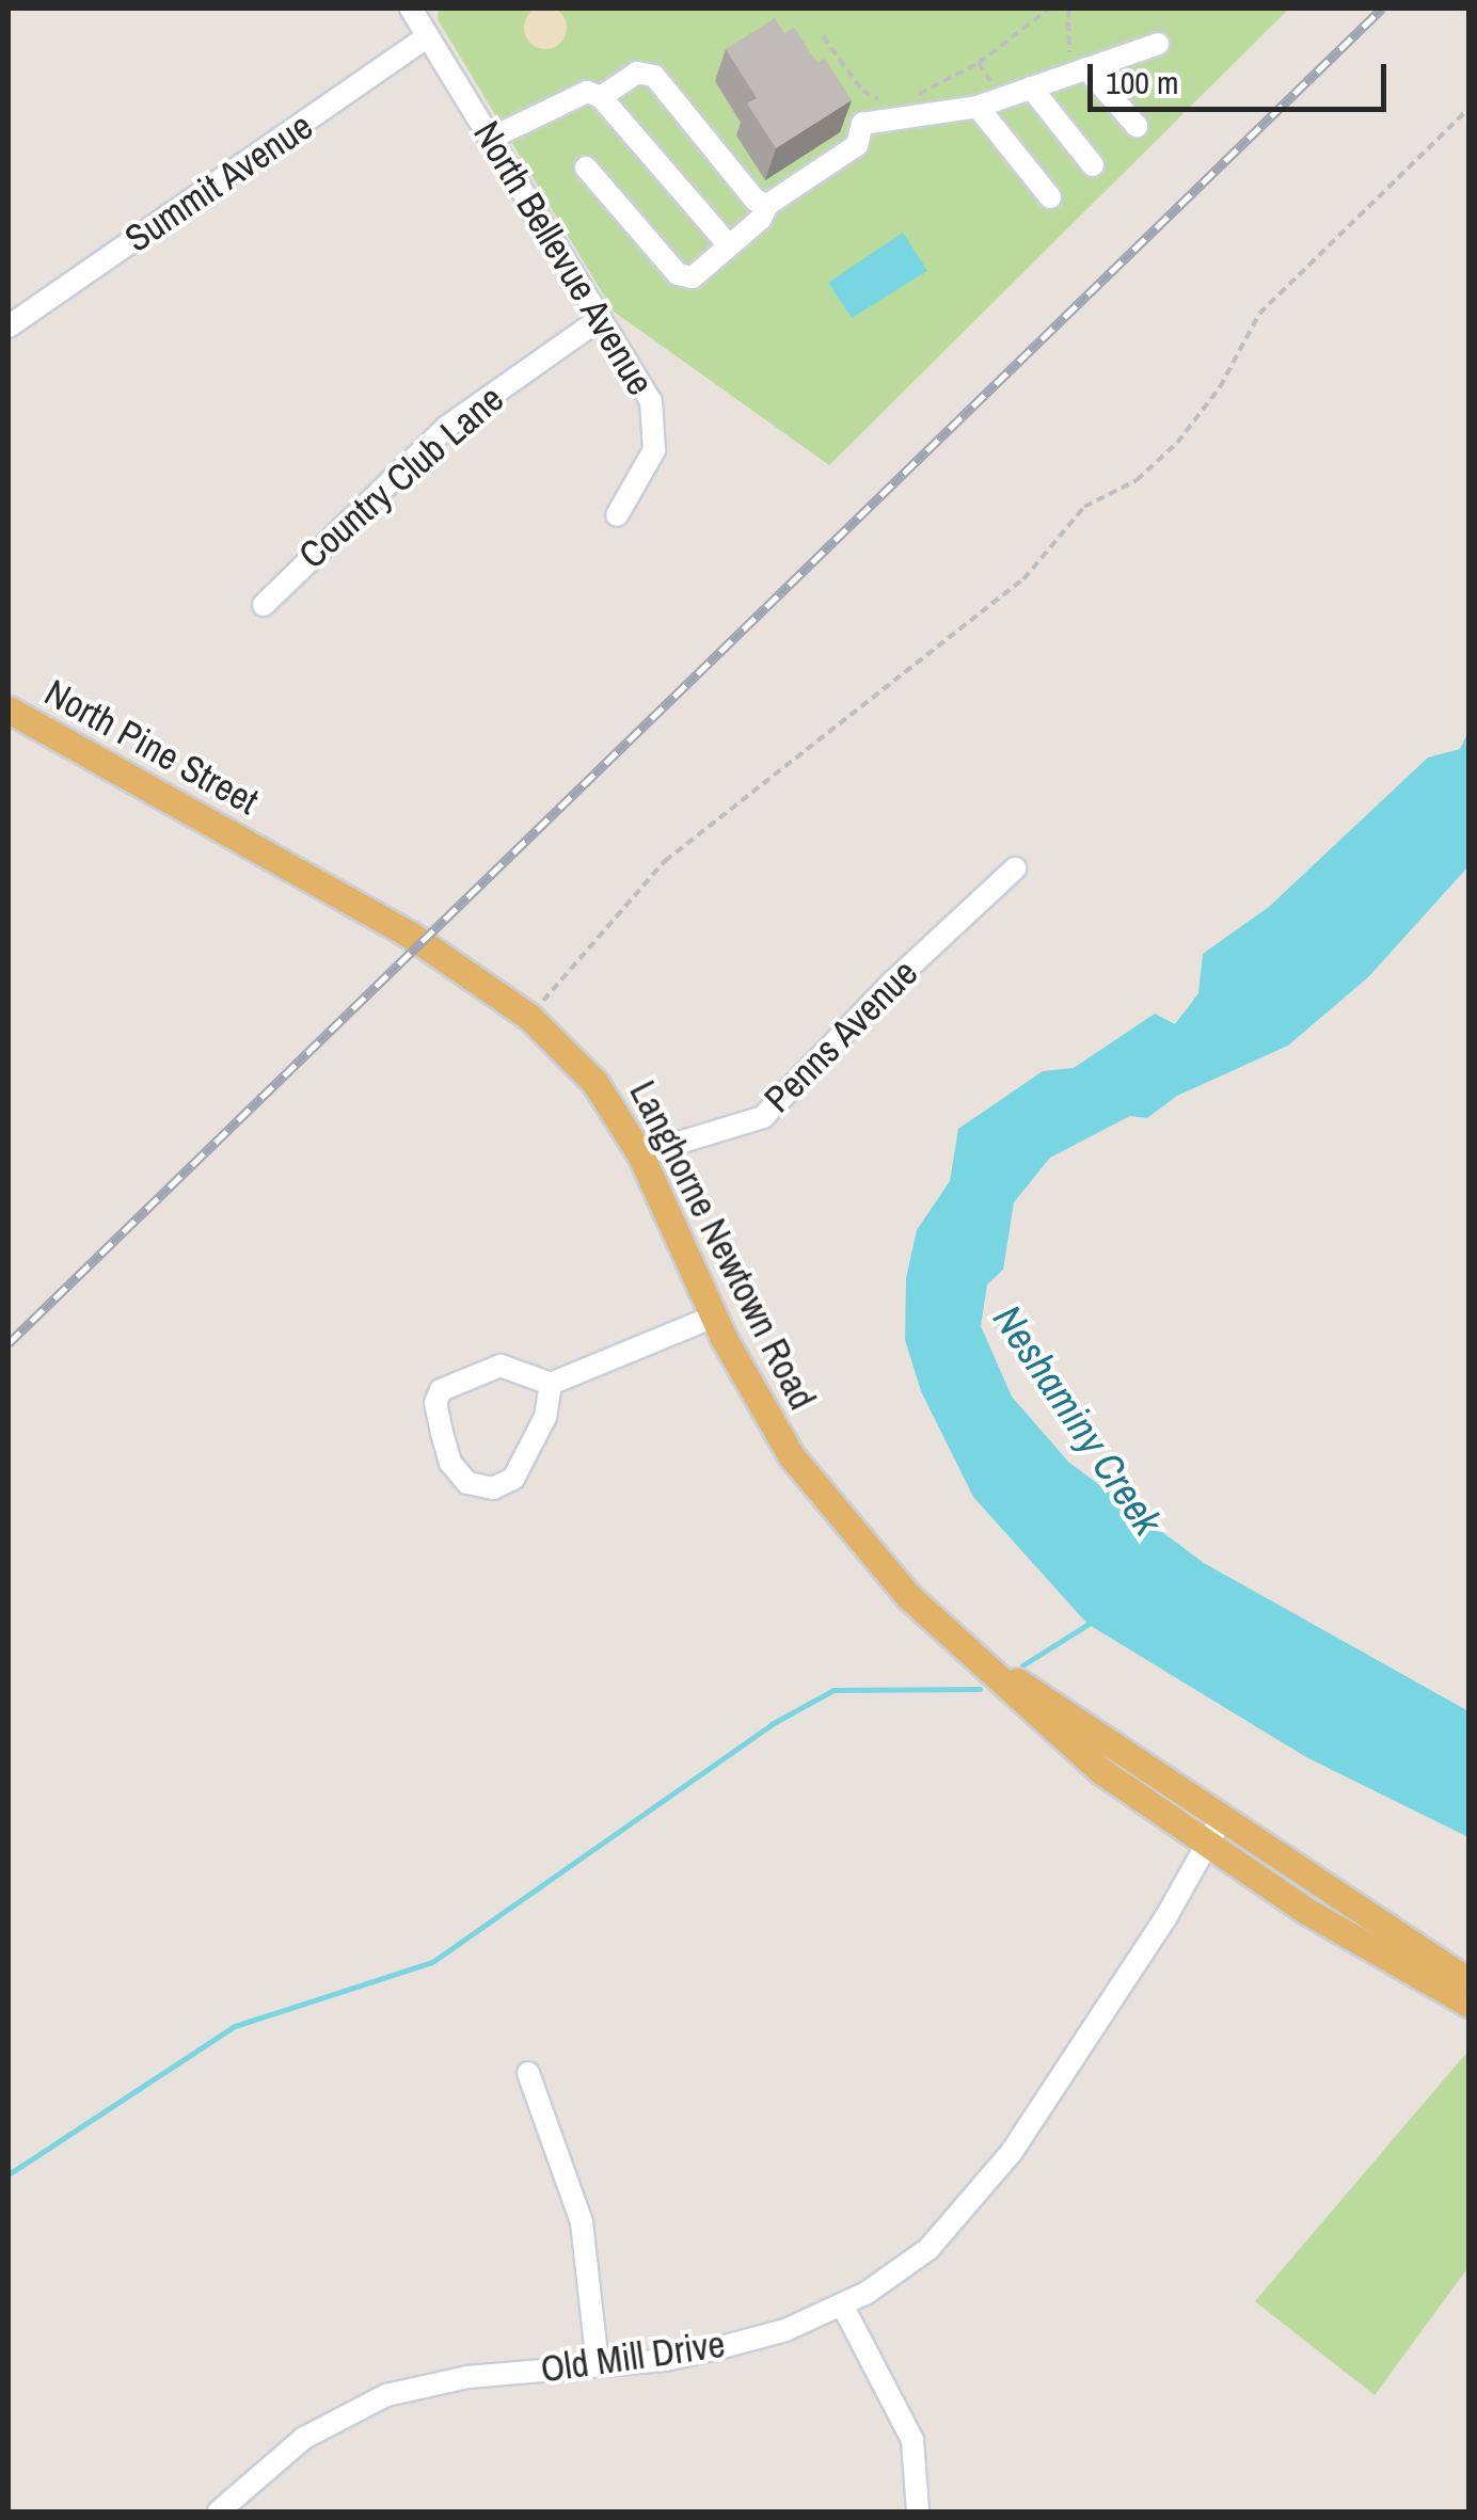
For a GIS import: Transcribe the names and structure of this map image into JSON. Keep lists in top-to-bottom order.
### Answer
{
  "streets": {
    "main road": ["North Pine Street", "Langhorne Newtown Road"],
    "street": [
      "Summit Avenue",
      "North Bellevue Avenue",
      "Country Club Lane",
      "Penns Avenue",
      "Old Mill Drive"
    ]
  },
  "crossings": [
    ["Summit Avenue", "North Bellevue Avenue"],
    ["North Bellevue Avenue", "Country Club Lane"],
    ["North Pine Street", "Langhorne Newtown Road"],
    ["Penns Avenue", "Langhorne Newtown Road"],
    ["Langhorne Newtown Road", "Old Mill Drive"]
  ],
  "water": ["Neshaminy Creek"],
  "scale_bar": "100 m"
}
